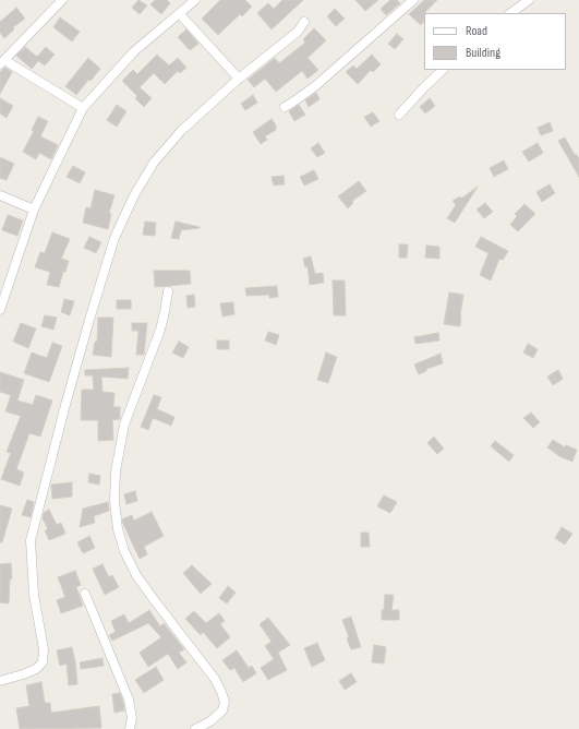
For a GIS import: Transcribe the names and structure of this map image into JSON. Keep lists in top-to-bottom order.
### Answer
{
  "legend": ["Road", "Building"]
}
